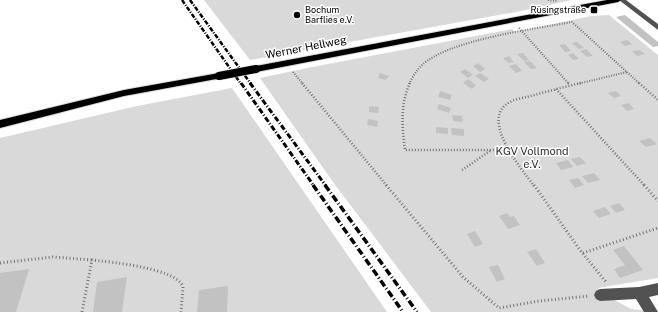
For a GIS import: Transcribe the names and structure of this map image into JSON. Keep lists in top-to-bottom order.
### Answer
{
  "streets": {
    "main road": ["Werner Hellweg"]
  },
  "parks": ["KGV Vollmond e.V."],
  "places": {
    "transit": ["Rüsingstraße"],
    "other": ["Bochum Barflies e.V."]
  }
}
